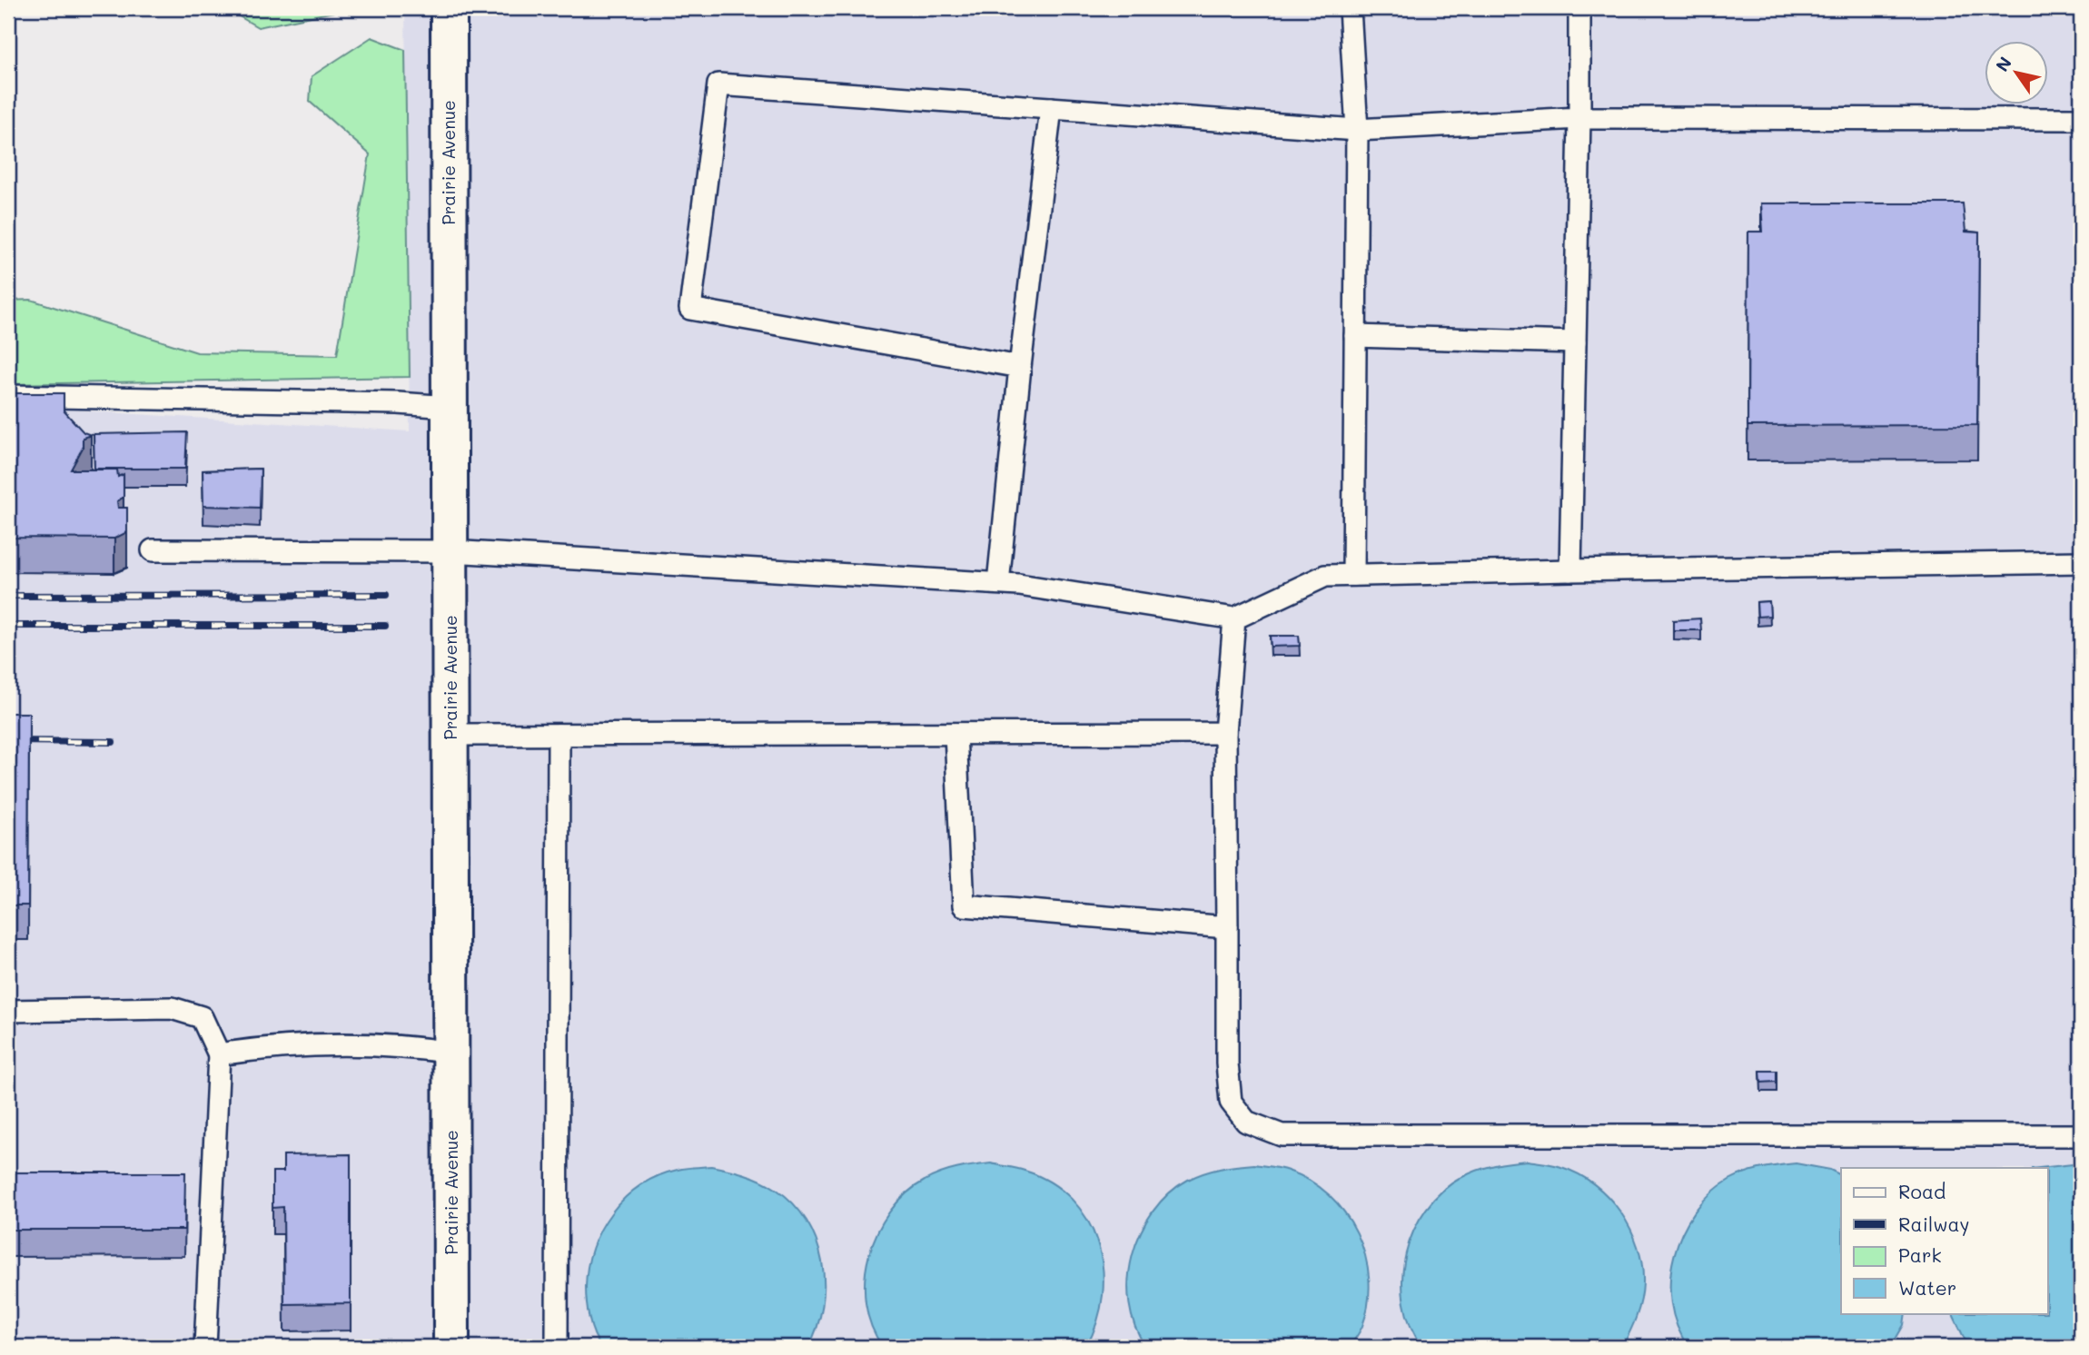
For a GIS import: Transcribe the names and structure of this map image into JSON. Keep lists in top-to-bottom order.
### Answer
{
  "streets": {
    "street": ["Prairie Avenue"]
  },
  "legend": [
    "Road",
    "Railway",
    "Park",
    "Water"
  ],
  "north": "top left"
}
